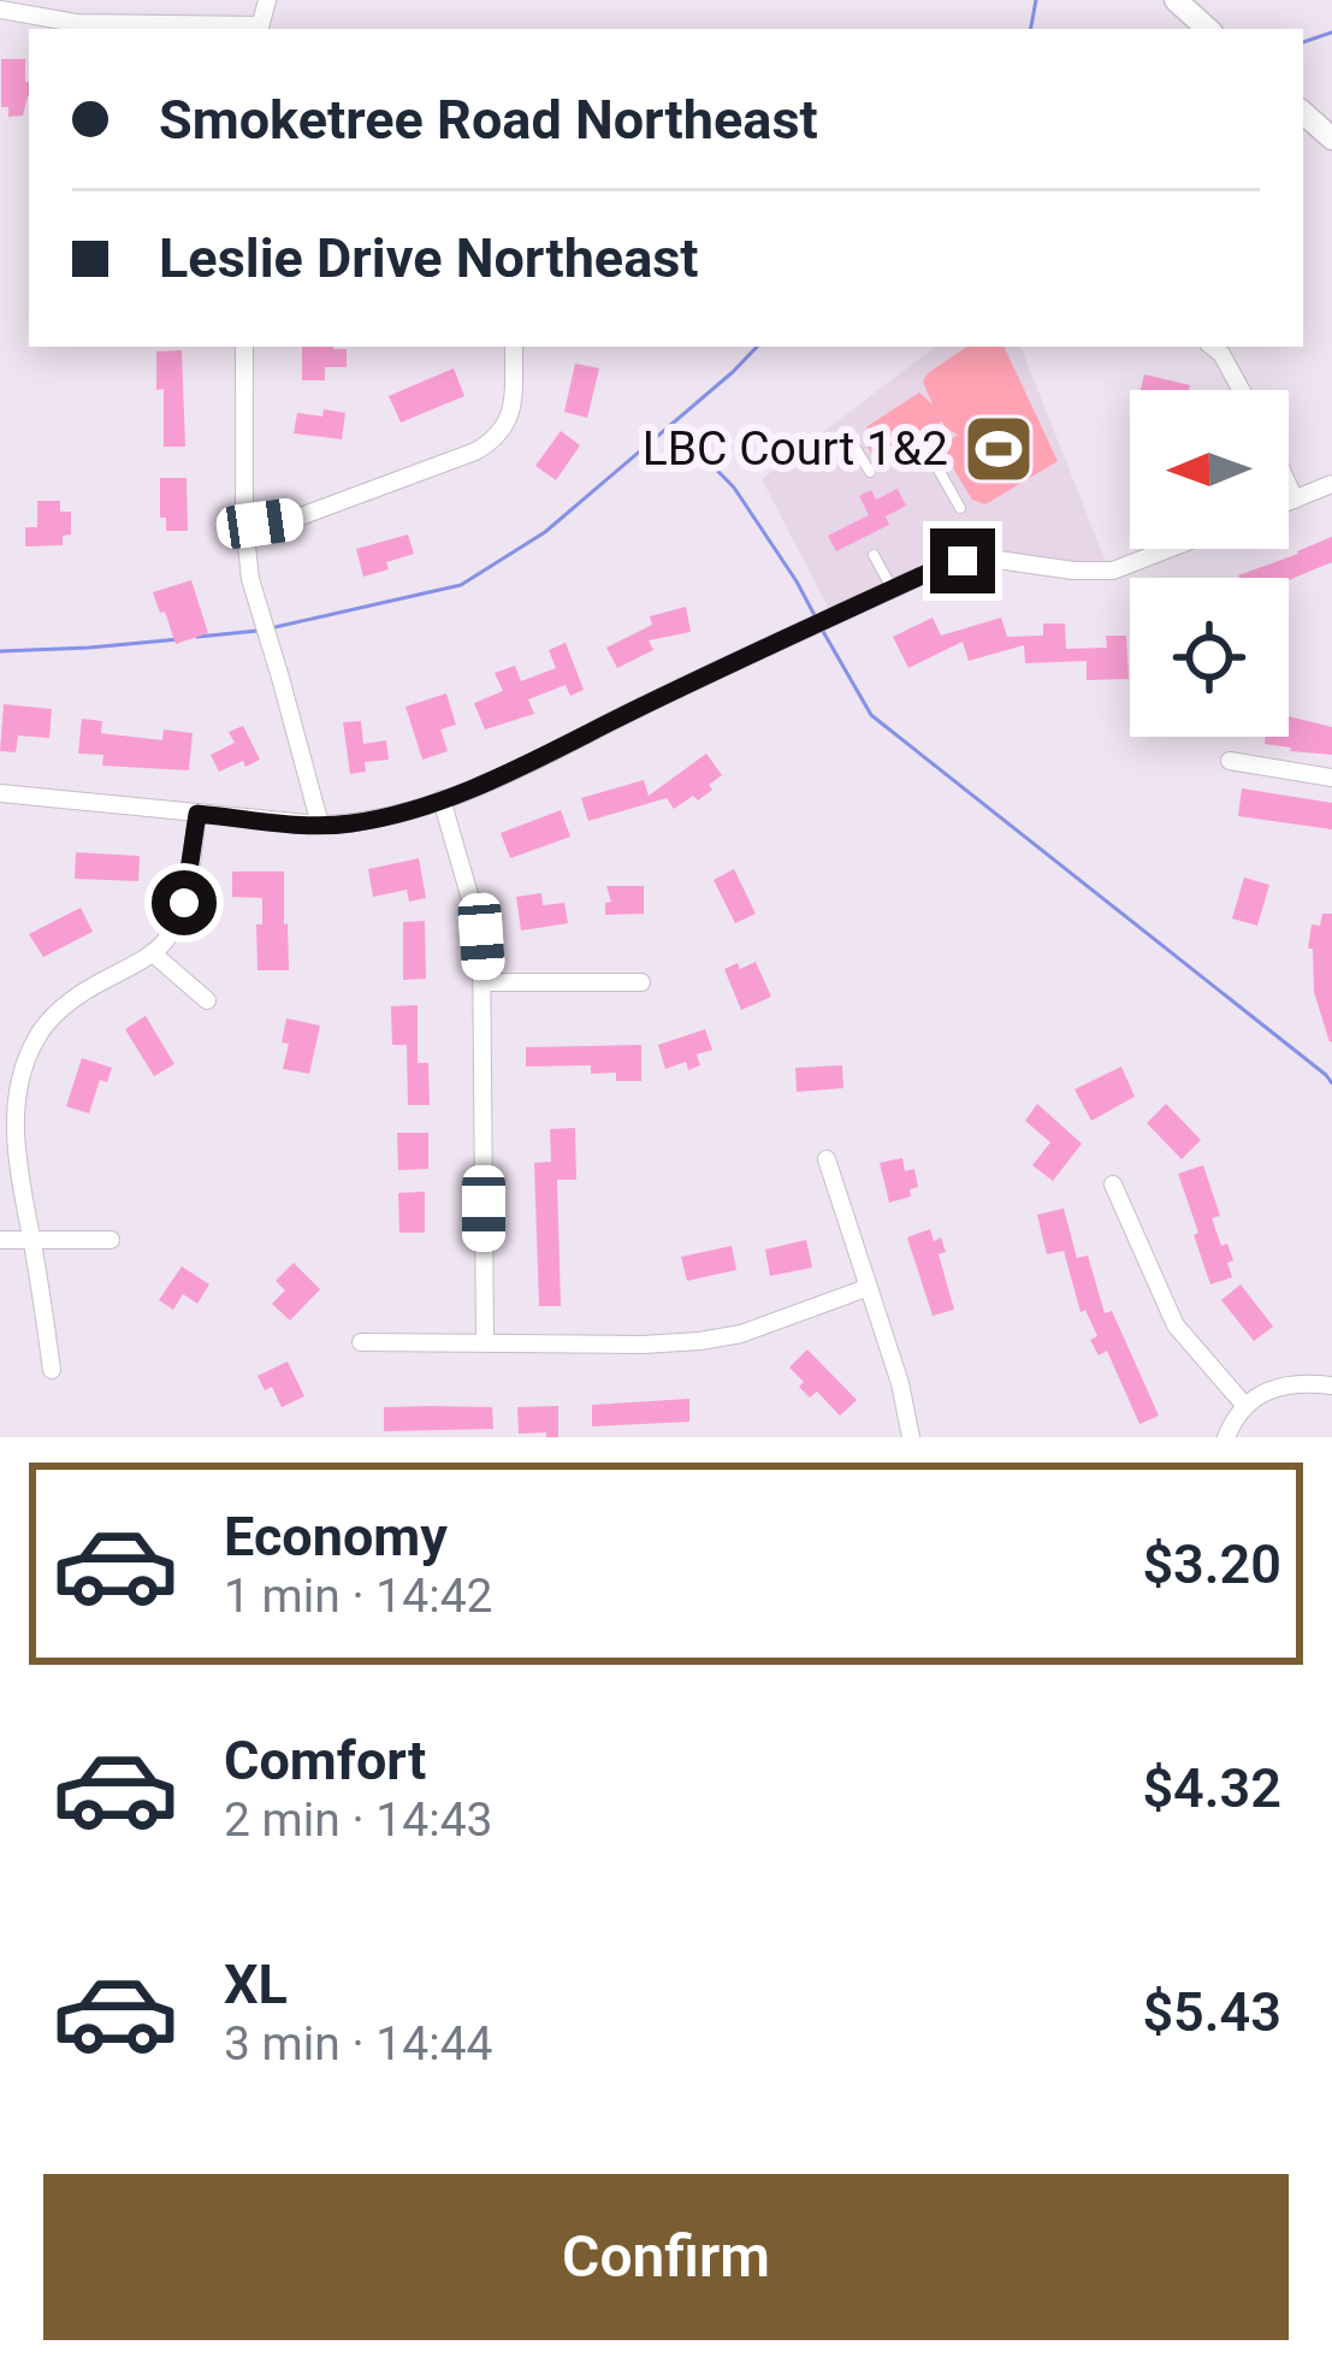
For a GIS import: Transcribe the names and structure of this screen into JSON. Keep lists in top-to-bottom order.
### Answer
{
  "places": {
    "sports": ["LBC Court 1&2"]
  },
  "north": "left",
  "page": {
    "banner": ["Smoketree Road Northeast", "Leslie Drive Northeast"],
    "list": [
      {
        "name": "Economy",
        "note": "1 min · 14:42",
        "value": "$3.20"
      },
      {
        "name": "Comfort",
        "note": "2 min · 14:43",
        "value": "$4.32"
      },
      {
        "name": "XL",
        "note": "3 min · 14:44",
        "value": "$5.43"
      }
    ],
    "buttons": "Confirm"
  }
}
